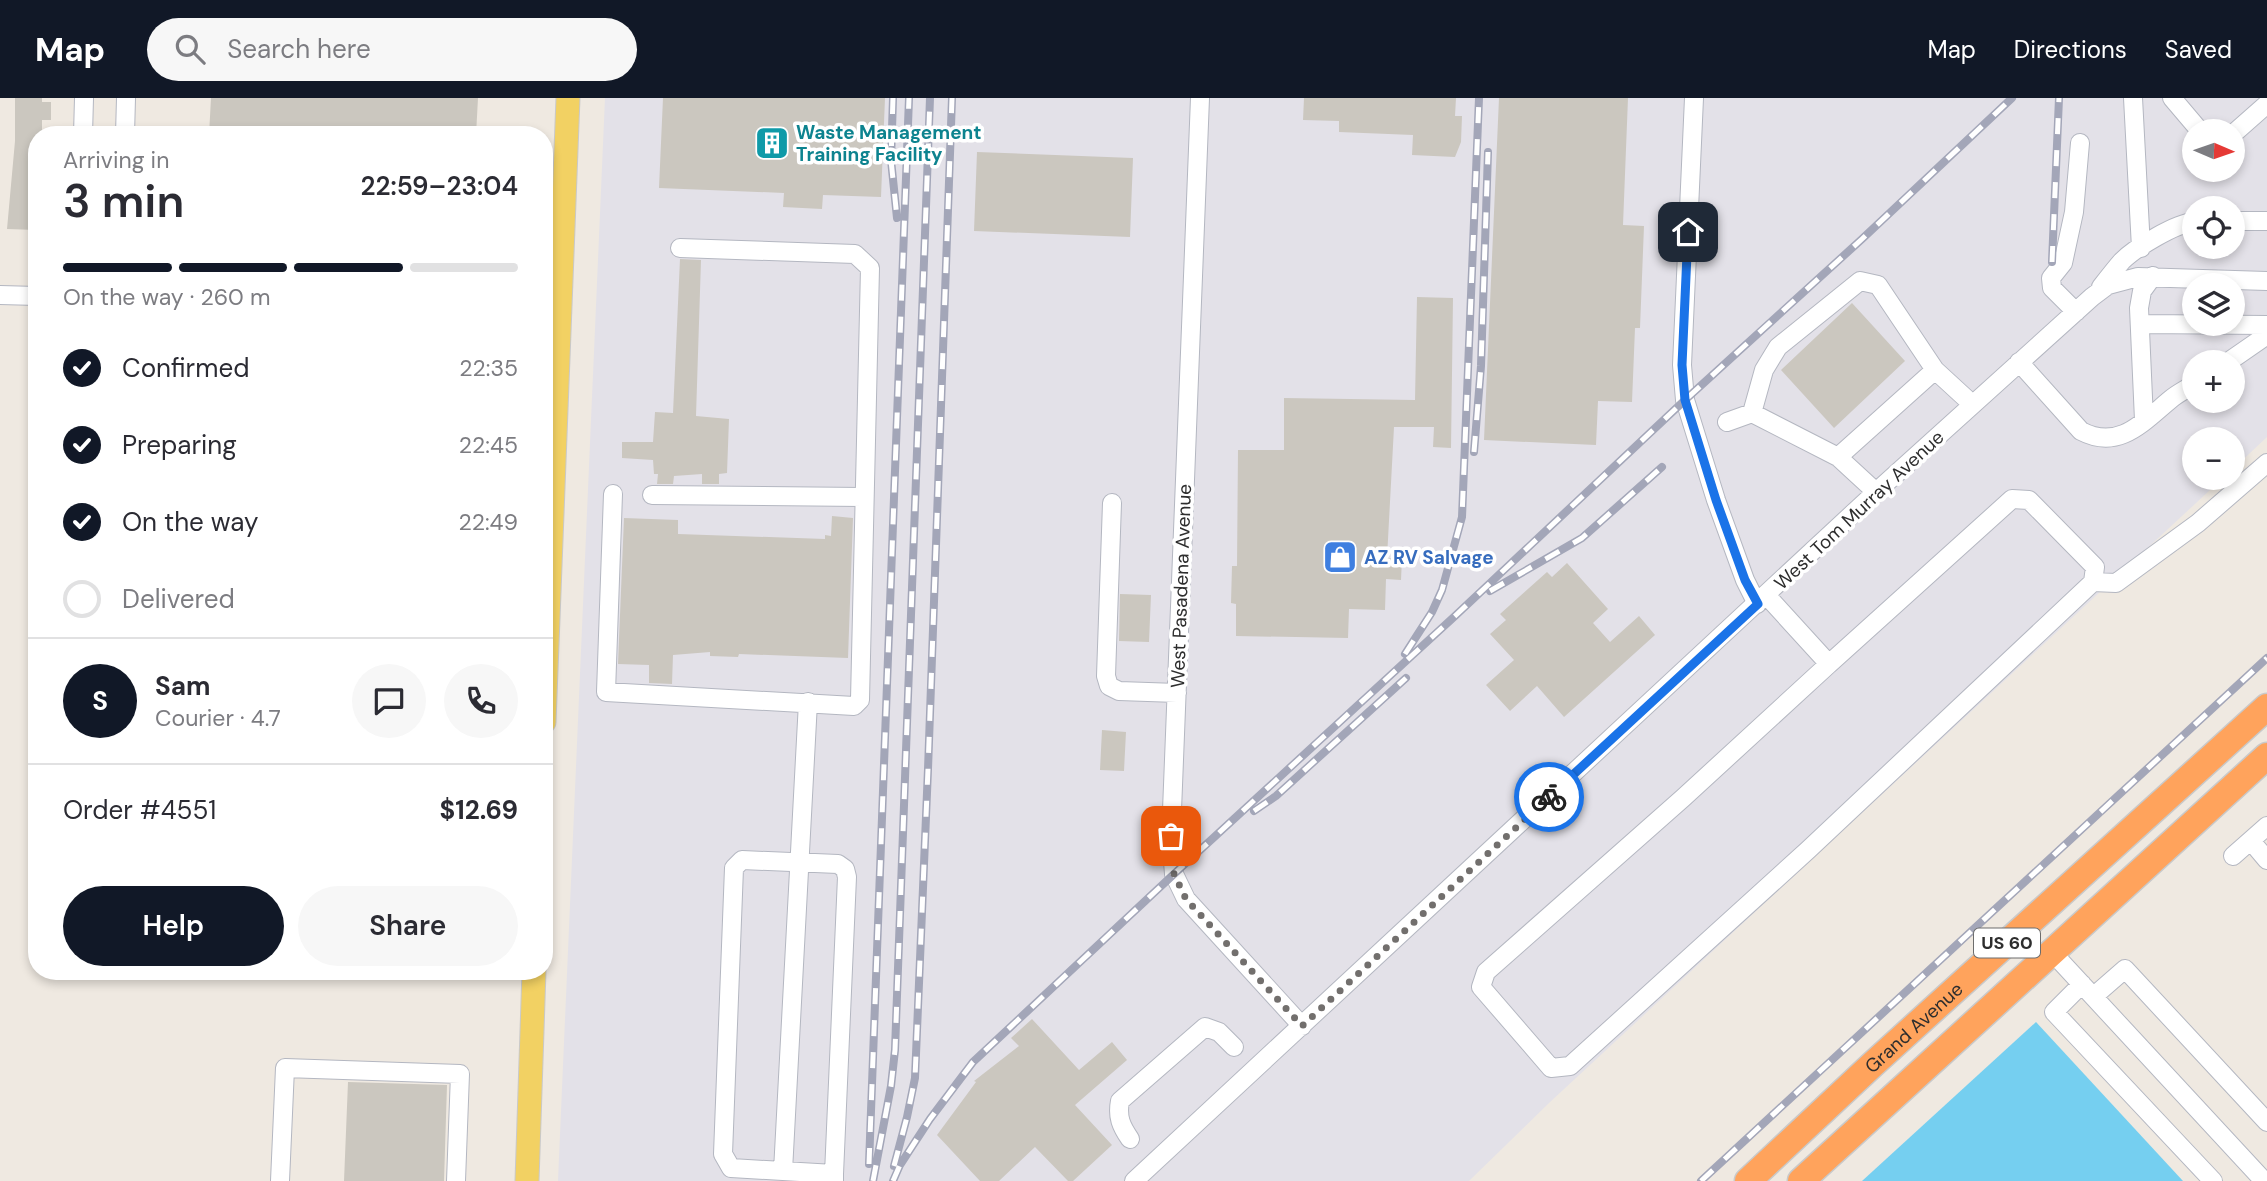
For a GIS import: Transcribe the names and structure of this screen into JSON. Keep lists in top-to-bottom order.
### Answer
{
  "streets": {
    "highway": ["US 60", "Grand Avenue"],
    "street": ["West Tom Murray Avenue", "West Pasadena Avenue"]
  },
  "crossings": [
    ["West Tom Murray Avenue", "West Pasadena Avenue"]
  ],
  "places": {
    "building": ["Waste Management Training Facility"],
    "shop": ["AZ RV Salvage"]
  },
  "north": "right",
  "page": {
    "header": "Map",
    "search": "Search here",
    "nav": ["Map", "Directions", "Saved"],
    "map_buttons": ["+", "−"],
    "heading": ["3 min", "Arriving in", "22:59–23:04"],
    "panel": [
      "Sam",
      "Courier · 4.7",
      "Order #4551",
      "$12.69"
    ],
    "bar": "On the way · 260 m",
    "list": [
      ["Confirmed", "22:35"],
      ["Preparing", "22:45"],
      ["On the way", "22:49"],
      "Delivered"
    ],
    "round": "S",
    "buttons": ["Help", "Share"]
  }
}
